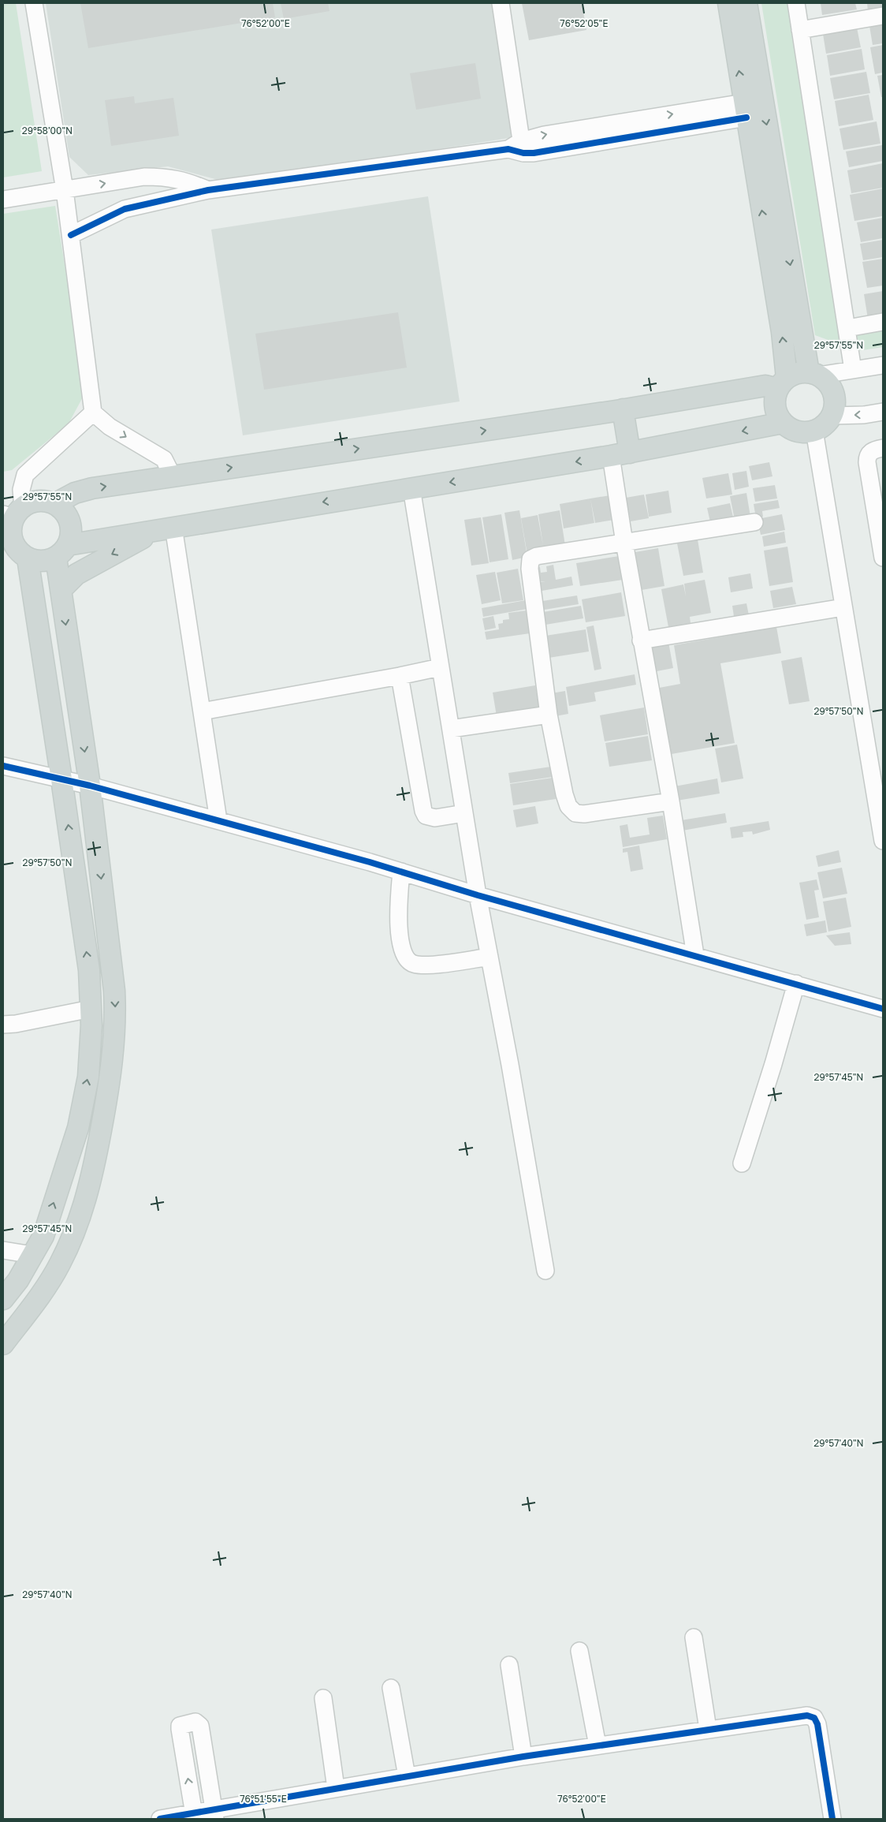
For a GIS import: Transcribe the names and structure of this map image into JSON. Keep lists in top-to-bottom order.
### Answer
{
  "coordinates": [
    "76°52'05\"E",
    "76°52'00\"E",
    "29°58'00\"N",
    "29°57'55\"N",
    "29°57'50\"N",
    "29°57'45\"N",
    "29°57'40\"N",
    "76°51'55\"E"
  ]
}
